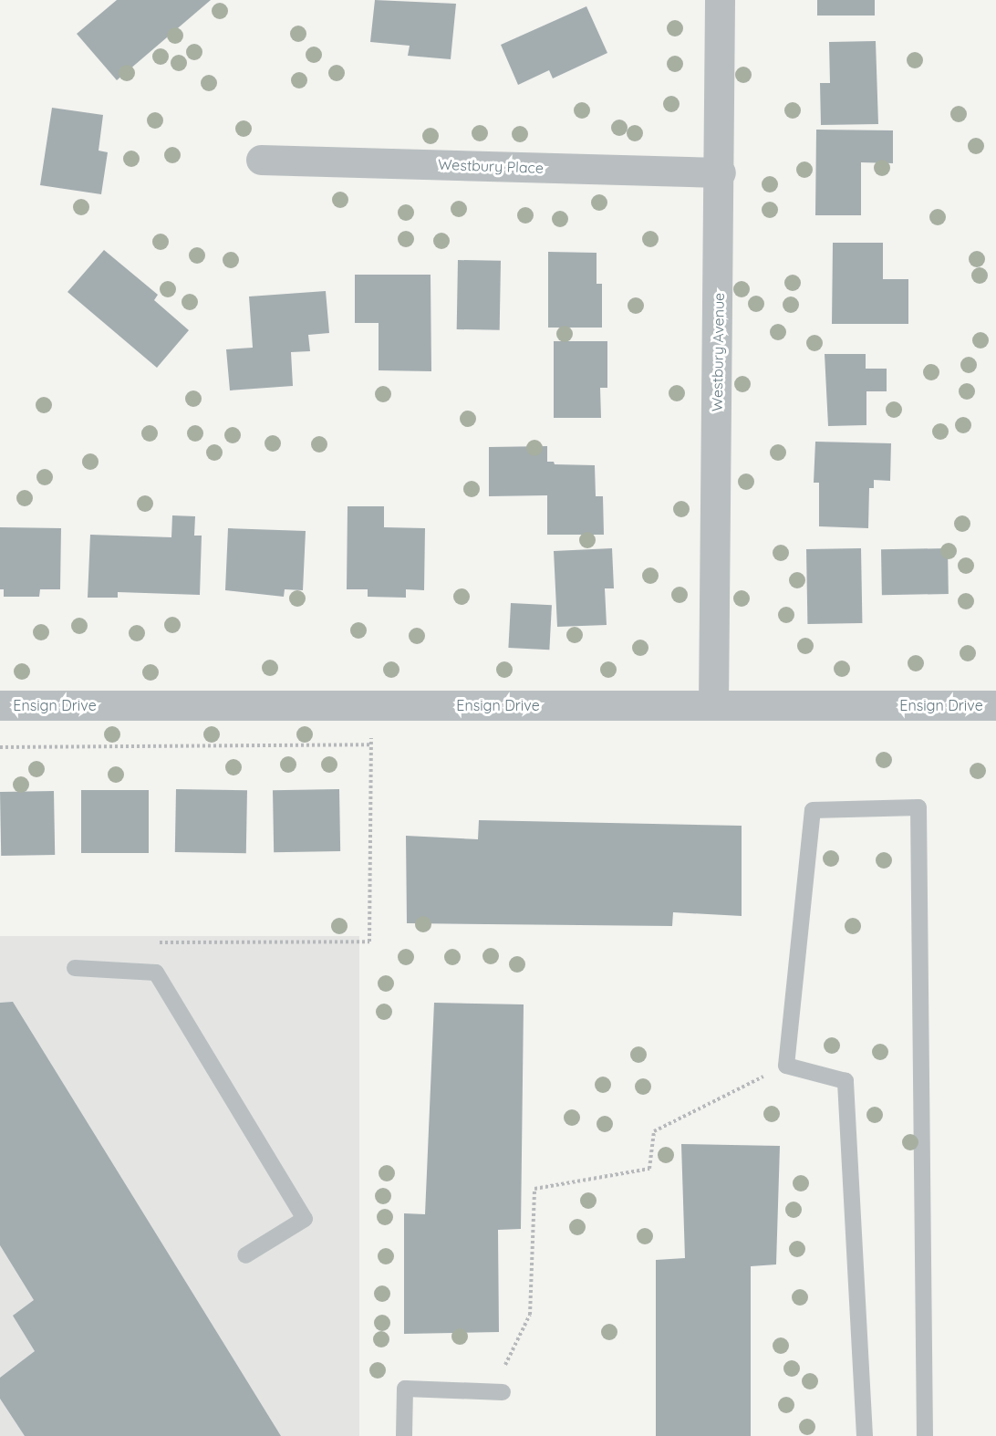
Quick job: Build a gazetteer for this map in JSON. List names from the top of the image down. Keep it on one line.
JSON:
{"streets":{"street":["Westbury Place","Westbury Avenue","Ensign Drive"]},"crossings":[["Westbury Place","Westbury Avenue"],["Westbury Avenue","Ensign Drive"]]}
